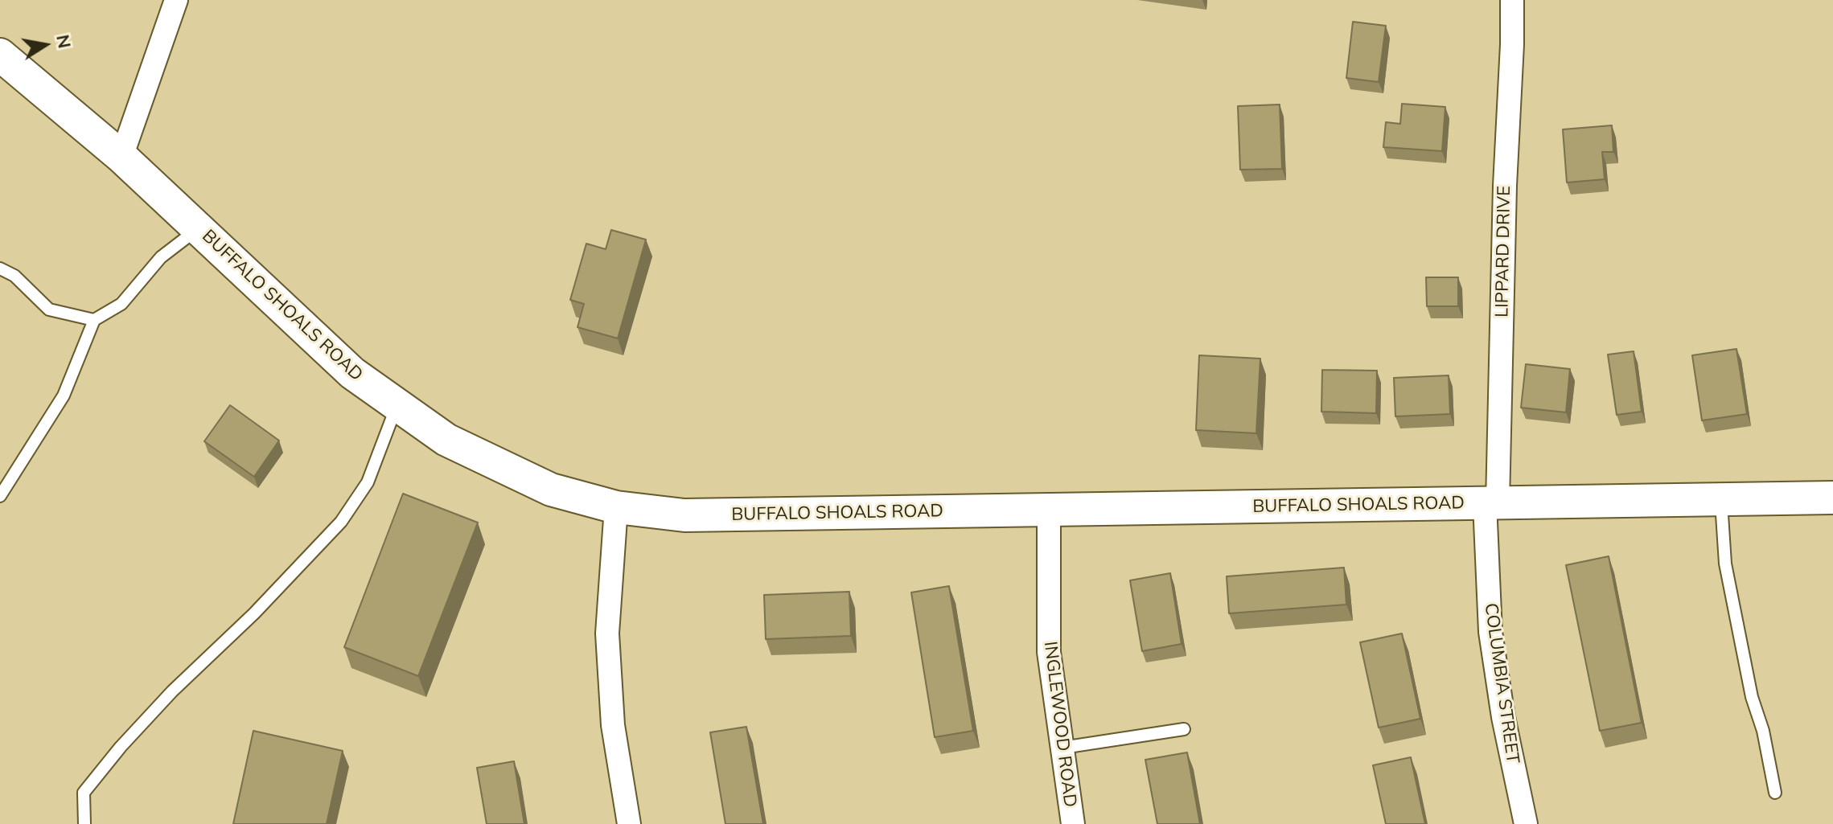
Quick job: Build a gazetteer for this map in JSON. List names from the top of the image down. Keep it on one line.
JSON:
{"streets":{"street":["LIPPARD DRIVE","BUFFALO SHOALS ROAD","COLUMBIA STREET","INGLEWOOD ROAD"]},"crossings":[["LIPPARD DRIVE","BUFFALO SHOALS ROAD"],["LIPPARD DRIVE","COLUMBIA STREET"],["BUFFALO SHOALS ROAD","COLUMBIA STREET"],["BUFFALO SHOALS ROAD","INGLEWOOD ROAD"]],"north":"right"}
